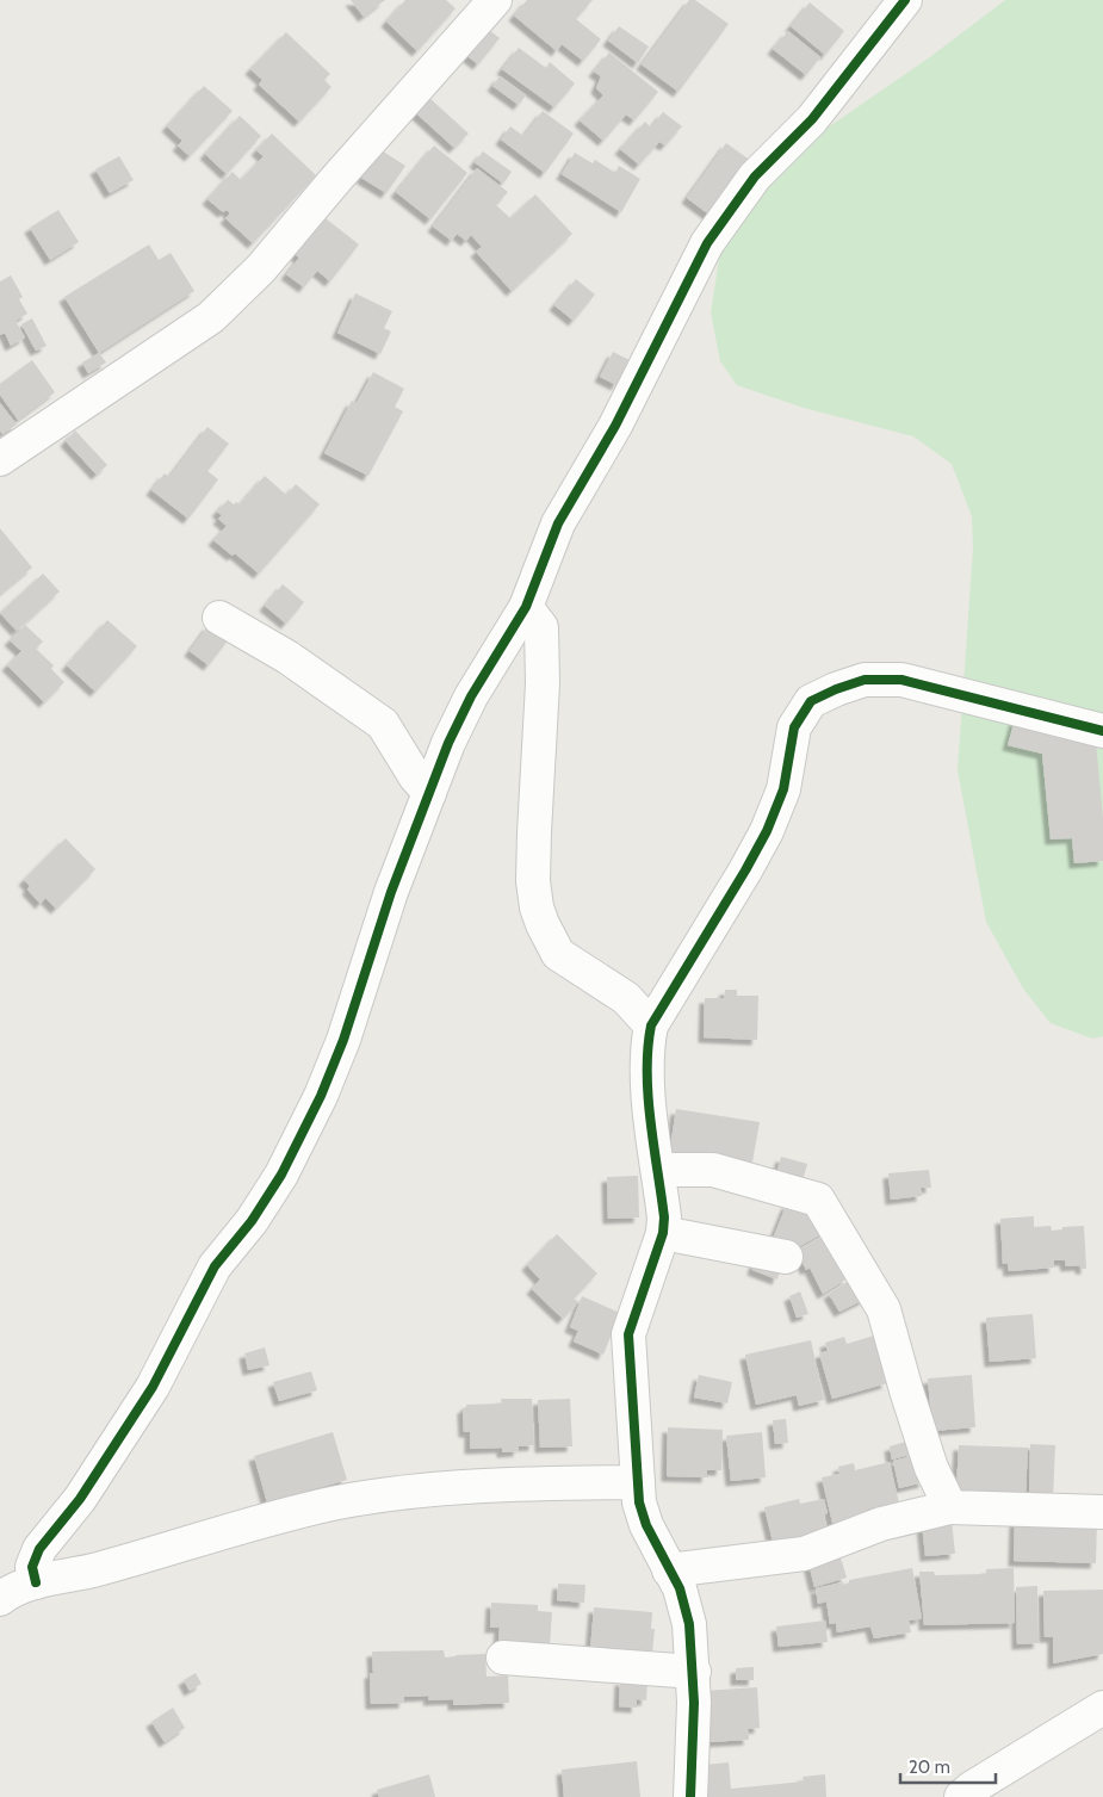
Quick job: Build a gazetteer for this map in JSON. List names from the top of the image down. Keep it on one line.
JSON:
{"scale_bar":"20 m"}
